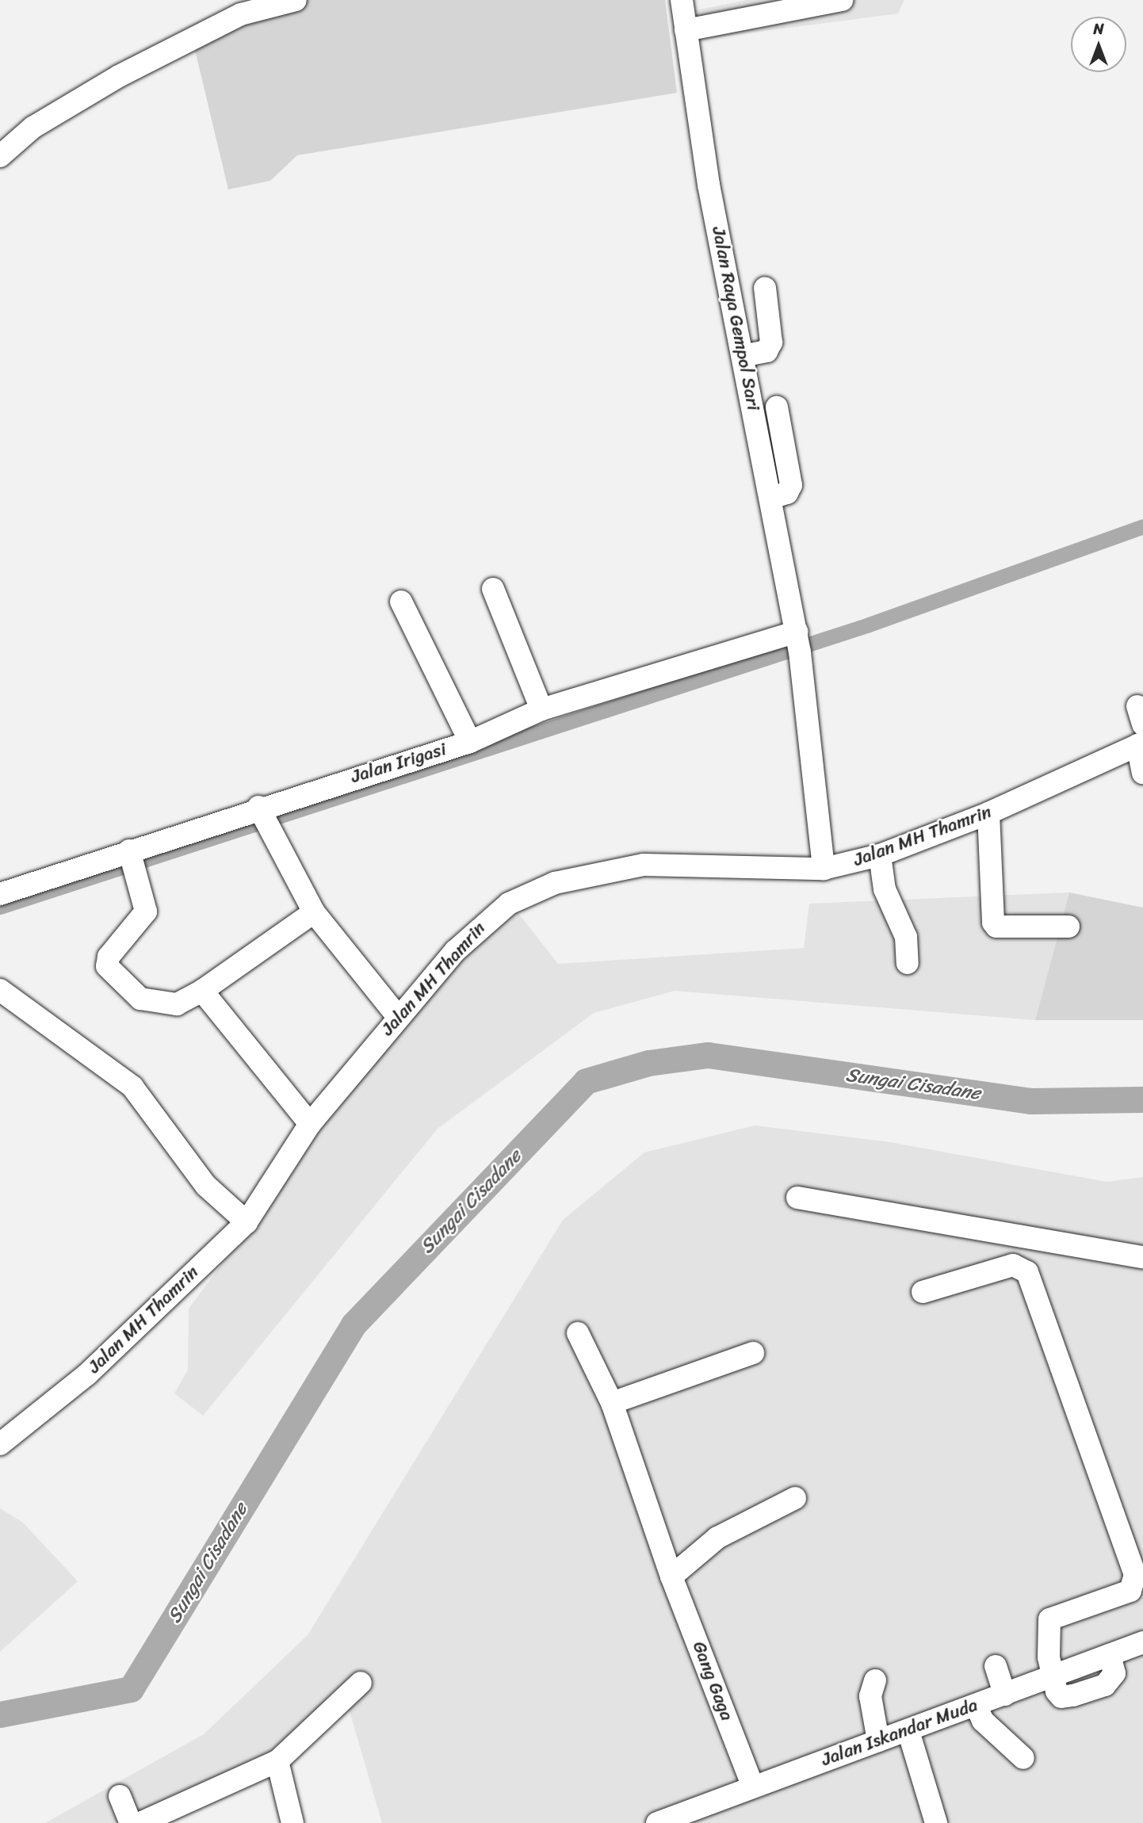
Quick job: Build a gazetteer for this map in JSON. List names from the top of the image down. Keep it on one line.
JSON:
{"streets":{"street":["Jalan Raya Gempol Sari","Jalan Irigasi","Jalan MH Thamrin","Gang Gaga","Jalan Iskandar Muda"]},"crossings":[["Jalan Raya Gempol Sari","Jalan Irigasi"],["Jalan Raya Gempol Sari","Jalan MH Thamrin"],["Gang Gaga","Jalan Iskandar Muda"]],"water":["Sungai Cisadane"],"north":"top"}
